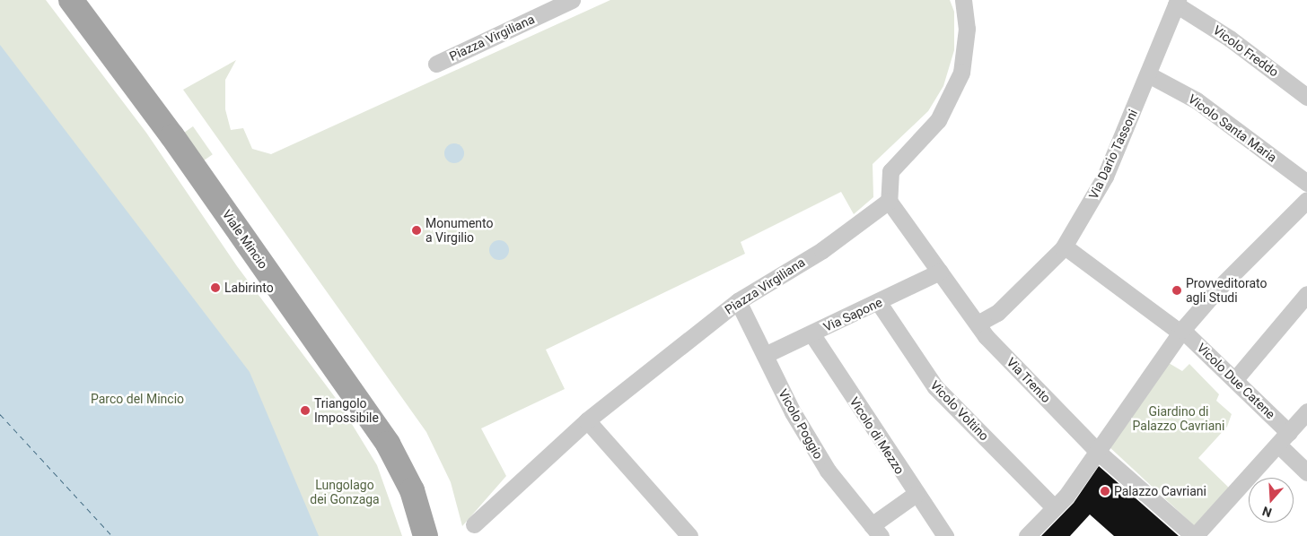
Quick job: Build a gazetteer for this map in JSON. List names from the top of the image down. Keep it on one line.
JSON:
{"streets":{"main road":["Viale Mincio"],"street":["Piazza Virgiliana","Vicolo Freddo","Vicolo Santa Maria","Via Dario Tassoni","Via Sapone","Via Trento","Vicolo Due Catene","Vicolo Voltino","Vicolo Poggio","Vicolo di Mezzo"]},"crossings":[["Piazza Virgiliana","Via Trento"],["Piazza Virgiliana","Vicolo Poggio"],["Vicolo Freddo","Via Dario Tassoni"],["Vicolo Santa Maria","Via Dario Tassoni"],["Via Dario Tassoni","Via Trento"],["Via Dario Tassoni","Vicolo Due Catene"],["Via Sapone","Via Trento"],["Via Sapone","Vicolo Voltino"],["Via Sapone","Vicolo Poggio"],["Via Sapone","Vicolo di Mezzo"]],"parks":["Parco del Mincio","Giardino di Palazzo Cavriani","Lungolago dei Gonzaga"],"places":["Monumento a Virgilio","Labirinto","Provveditorato agli Studi","Triangolo Impossibile","Palazzo Cavriani"],"north":"bottom"}
